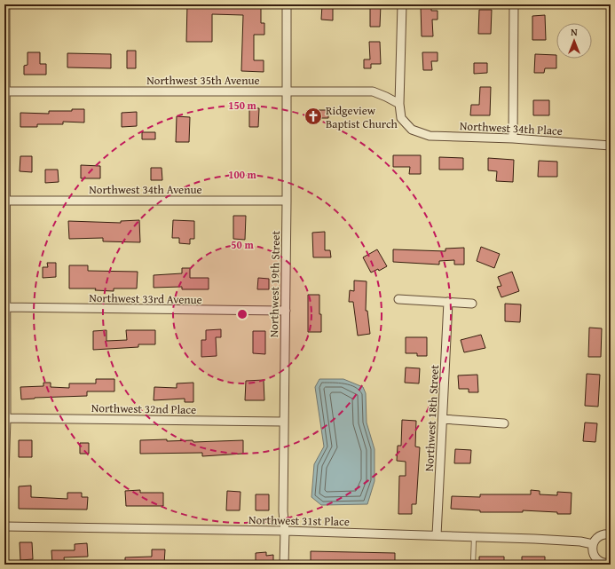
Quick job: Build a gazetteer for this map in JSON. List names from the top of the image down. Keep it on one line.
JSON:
{"streets":{"street":["Northwest 35th Avenue","Northwest 34th Place","Northwest 34th Avenue","Northwest 19th Street","Northwest 33rd Avenue","Northwest 32nd Place","Northwest 18th Street","Northwest 31st Place"]},"crossings":[["Northwest 35th Avenue","Northwest 34th Place"],["Northwest 35th Avenue","Northwest 19th Street"],["Northwest 34th Avenue","Northwest 19th Street"],["Northwest 19th Street","Northwest 33rd Avenue"],["Northwest 19th Street","Northwest 32nd Place"],["Northwest 19th Street","Northwest 31st Place"],["Northwest 18th Street","Northwest 31st Place"]],"places":{"church":["Ridgeview Baptist Church"]},"north":"top","rings":["150 m","100 m","50 m"]}
